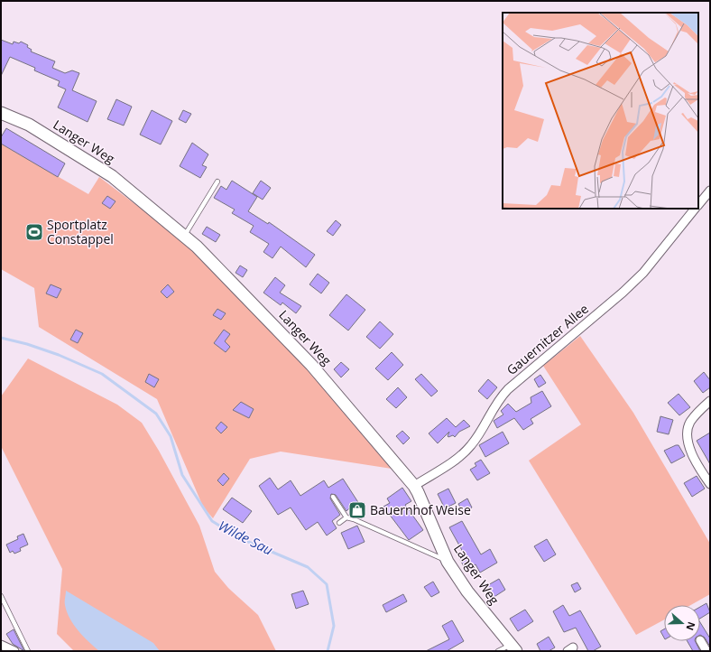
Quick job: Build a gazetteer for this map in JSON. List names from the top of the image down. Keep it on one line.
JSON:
{"streets":{"street":["Langer Weg","Gauernitzer Allee"]},"crossings":[["Langer Weg","Gauernitzer Allee"]],"water":["Wilde Sau"],"places":{"sports":["Sportplatz Constappel"],"shop":["Bauernhof Weise"]},"north":"right"}
